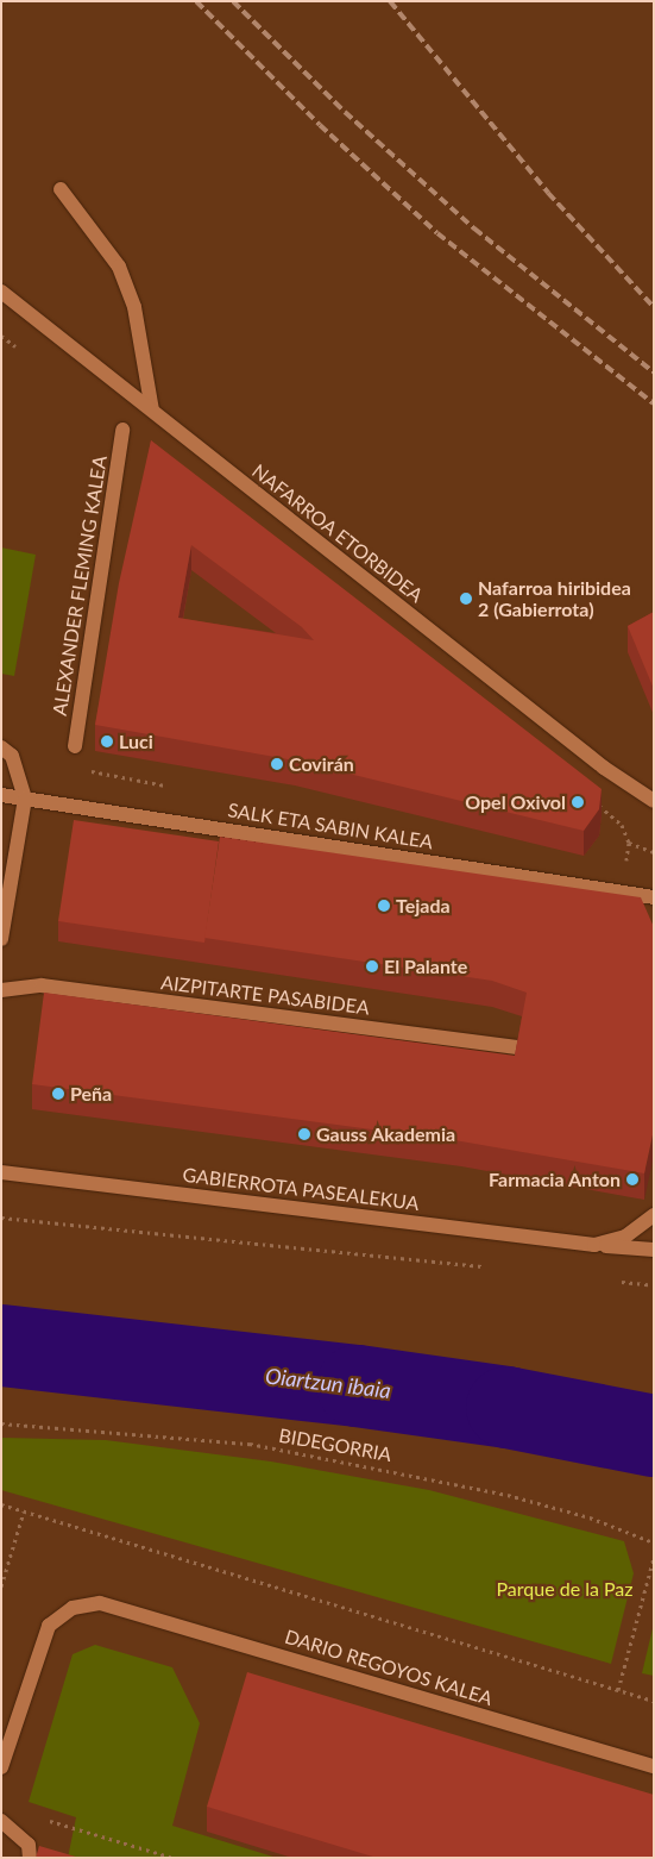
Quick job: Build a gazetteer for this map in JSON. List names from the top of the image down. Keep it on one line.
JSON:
{"streets":{"street":["NAFARROA ETORBIDEA","ALEXANDER FLEMING KALEA","SALK ETA SABIN KALEA","AIZPITARTE PASABIDEA","GABIERROTA PASEALEKUA","DARIO REGOYOS KALEA"],"path":["BIDEGORRIA"]},"water":["Oiartzun ibaia"],"parks":["Parque de la Paz"],"places":["Nafarroa hiribidea 2 (Gabierrota)","Luci","Covirán","Opel Oxivol","Tejada","El Palante","Peña","Gauss Akademia","Farmacia Anton"]}
